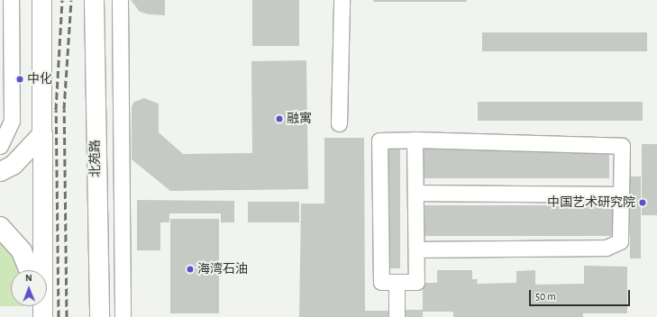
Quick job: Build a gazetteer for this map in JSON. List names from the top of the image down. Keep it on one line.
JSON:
{"streets":{"main road":["北苑路"]},"places":["中化","融寓","中国艺术研究院","海湾石油"],"scale_bar":"50 m","north":"top"}
